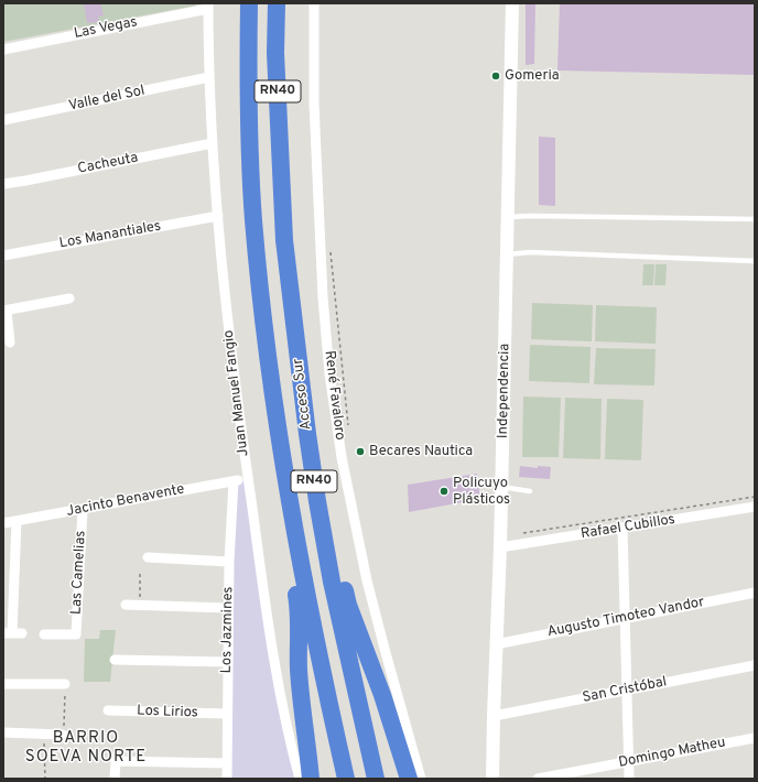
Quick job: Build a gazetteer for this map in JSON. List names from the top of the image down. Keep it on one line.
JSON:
{"streets":{"highway":["RN40","Acceso Sur"],"street":["Las Vegas","Valle del Sol","Cacheuta","Los Manantiales","Independencia","Juan Manuel Fangio","René Favaloro","Jacinto Benavente","Rafael Cubillos","Las Camelias","Augusto Timoteo Vandor","Los Jazmines","San Cristóbal","Los Lirios","Domingo Matheu"]},"crossings":[["Las Vegas","Juan Manuel Fangio"],["Valle del Sol","Juan Manuel Fangio"],["Cacheuta","Juan Manuel Fangio"],["Los Manantiales","Juan Manuel Fangio"],["Independencia","Rafael Cubillos"],["Independencia","Augusto Timoteo Vandor"],["Independencia","San Cristóbal"],["Juan Manuel Fangio","Jacinto Benavente"],["Jacinto Benavente","Las Camelias"],["Jacinto Benavente","Los Jazmines"],["Los Jazmines","Los Lirios"]],"districts":["BARRIO SOEVA NORTE"],"places":["Gomeria","Becares Nautica","Policuyo Plásticos"]}
